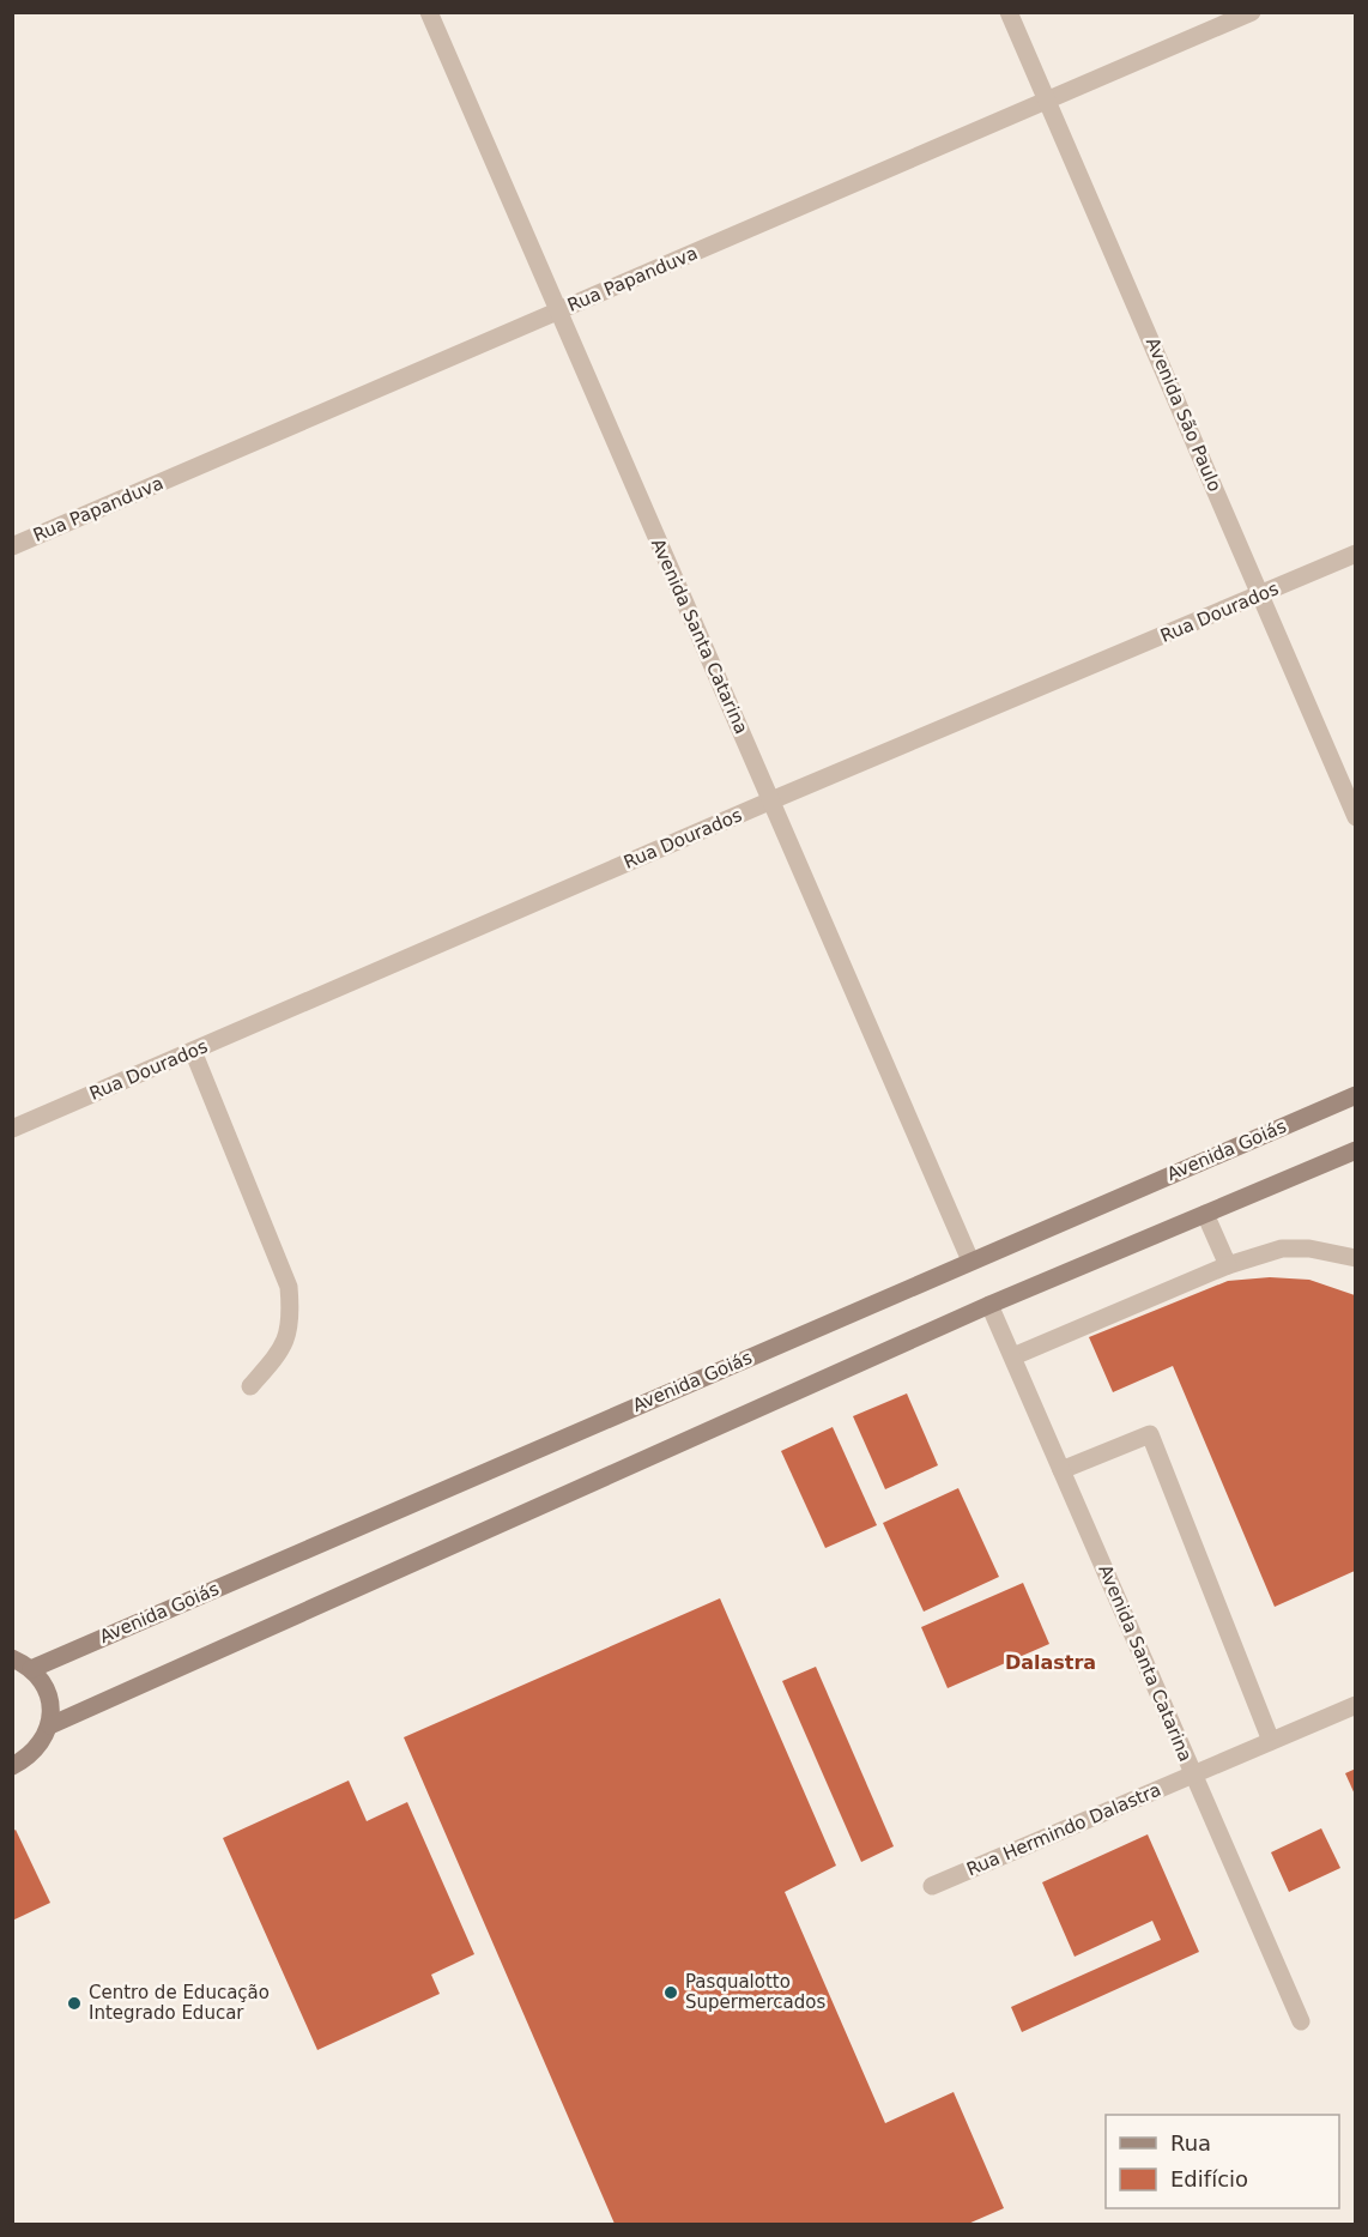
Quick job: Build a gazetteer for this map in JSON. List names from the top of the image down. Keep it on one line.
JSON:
{"streets":{"main road":["Avenida Goiás"],"street":["Rua Papanduva","Avenida São Paulo","Rua Dourados","Avenida Santa Catarina","Rua Hermindo Dalastra"]},"crossings":[["Rua Papanduva","Avenida São Paulo"],["Rua Papanduva","Avenida Santa Catarina"],["Avenida São Paulo","Rua Dourados"],["Rua Dourados","Avenida Santa Catarina"],["Avenida Santa Catarina","Avenida Goiás"],["Avenida Santa Catarina","Rua Hermindo Dalastra"]],"districts":["Dalastra"],"places":["Pasqualotto Supermercados","Centro de Educação Integrado Educar"],"legend":["Rua","Edifício"]}
